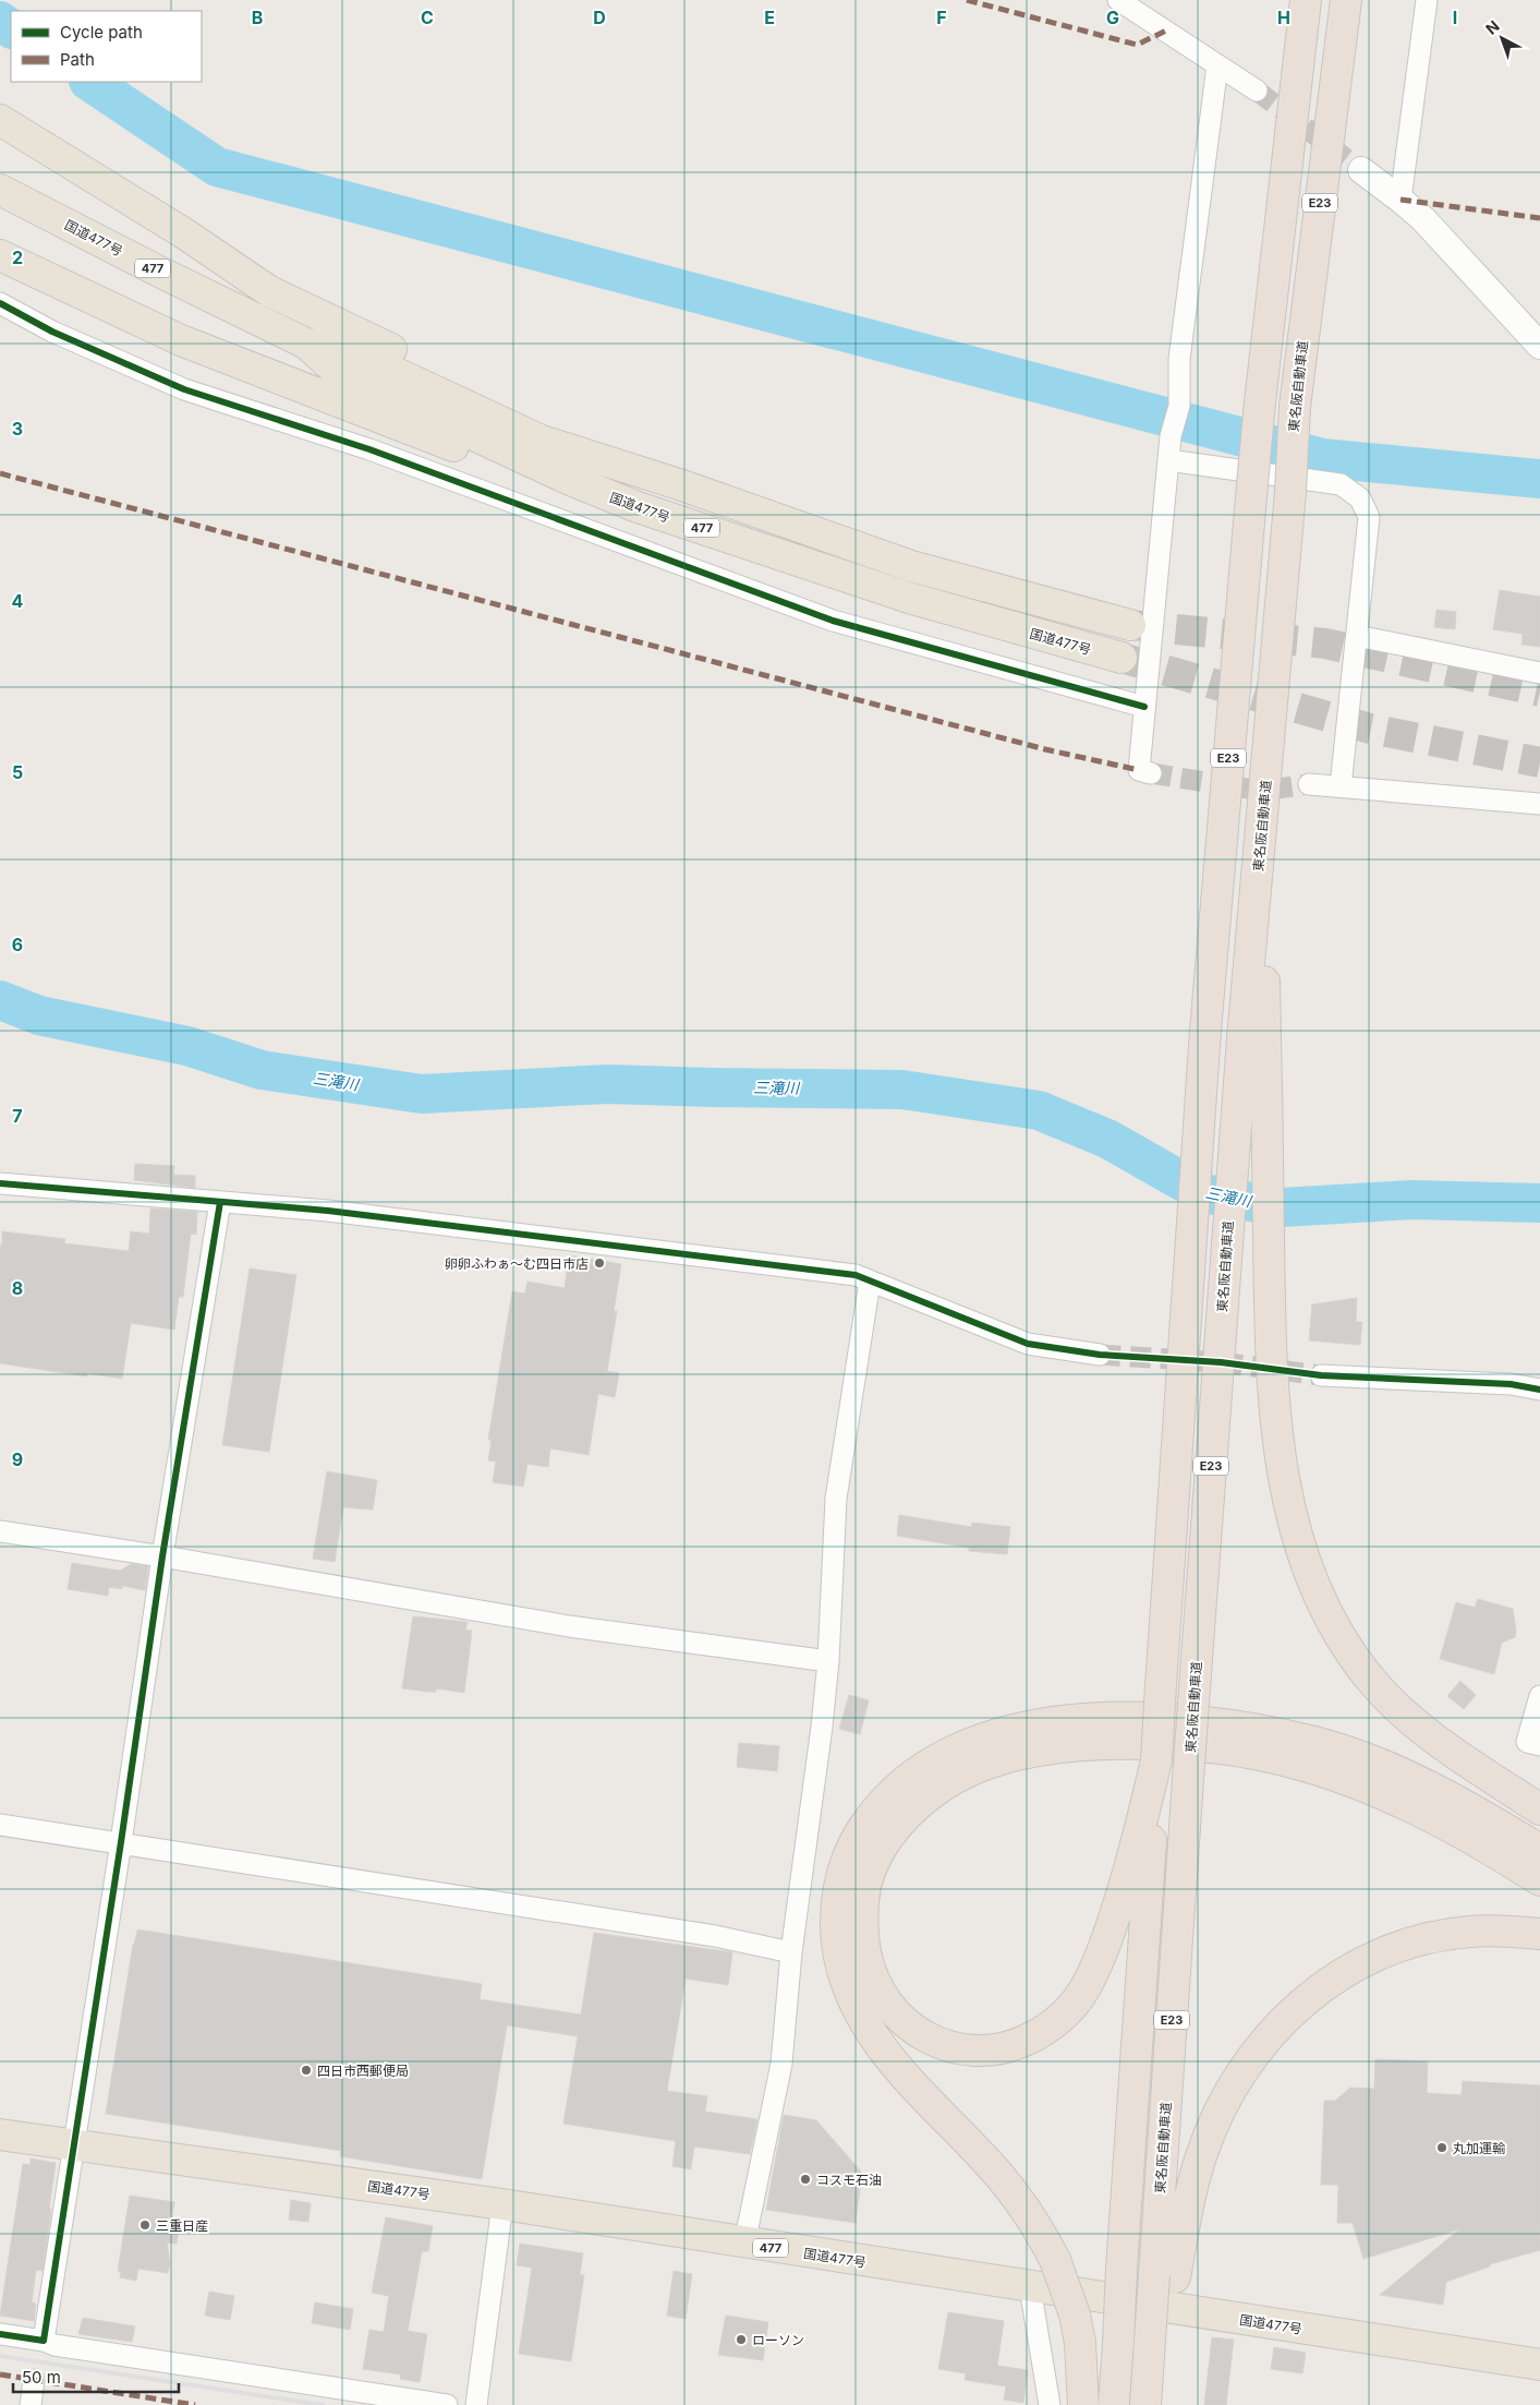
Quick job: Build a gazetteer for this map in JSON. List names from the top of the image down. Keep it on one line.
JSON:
{"streets":{"highway":["E23","国道477号","477","東名阪自動車道"]},"crossings":[["国道477号","477"]],"water":["三滝川"],"places":["卵卵ふわぁ～む四日市店","四日市西郵便局","丸加運輸","コスモ石油","三重日産","ローソン"],"legend":["Cycle path","Path"],"scale_bar":"50 m","north":"top left","grid":{"columns":["B","C","D","E","F","G","H","I"],"rows":["2","3","4","5","6","7","8","9"]}}
